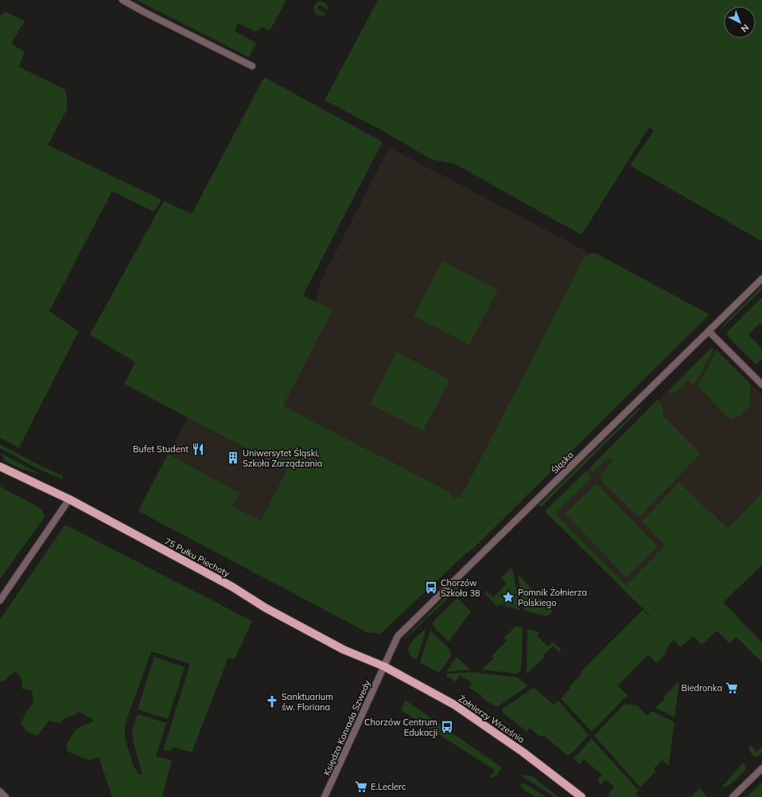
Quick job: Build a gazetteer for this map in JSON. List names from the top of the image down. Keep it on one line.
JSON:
{"streets":{"main road":["75 Pułku Piechoty","Żołnierzy Września"],"street":["Śląska","Księdza Konrada Szwedy"]},"crossings":[["Śląska","75 Pułku Piechoty"],["Śląska","Żołnierzy Września"],["Śląska","Księdza Konrada Szwedy"],["75 Pułku Piechoty","Żołnierzy Września"],["75 Pułku Piechoty","Księdza Konrada Szwedy"],["Żołnierzy Września","Księdza Konrada Szwedy"]],"places":{"restaurant":["Bufet Student"],"building":["Uniwersytet Śląski, Szkoła Zarządzania"],"bus stop":["Chorzów Szkoła 38","Chorzów Centrum Edukacji"],"place":["Pomnik Żołnierza Polskiego"],"supermarket":["Biedronka","E.Leclerc"],"church":["Sanktuarium św. Floriana"]},"north":"bottom right"}
